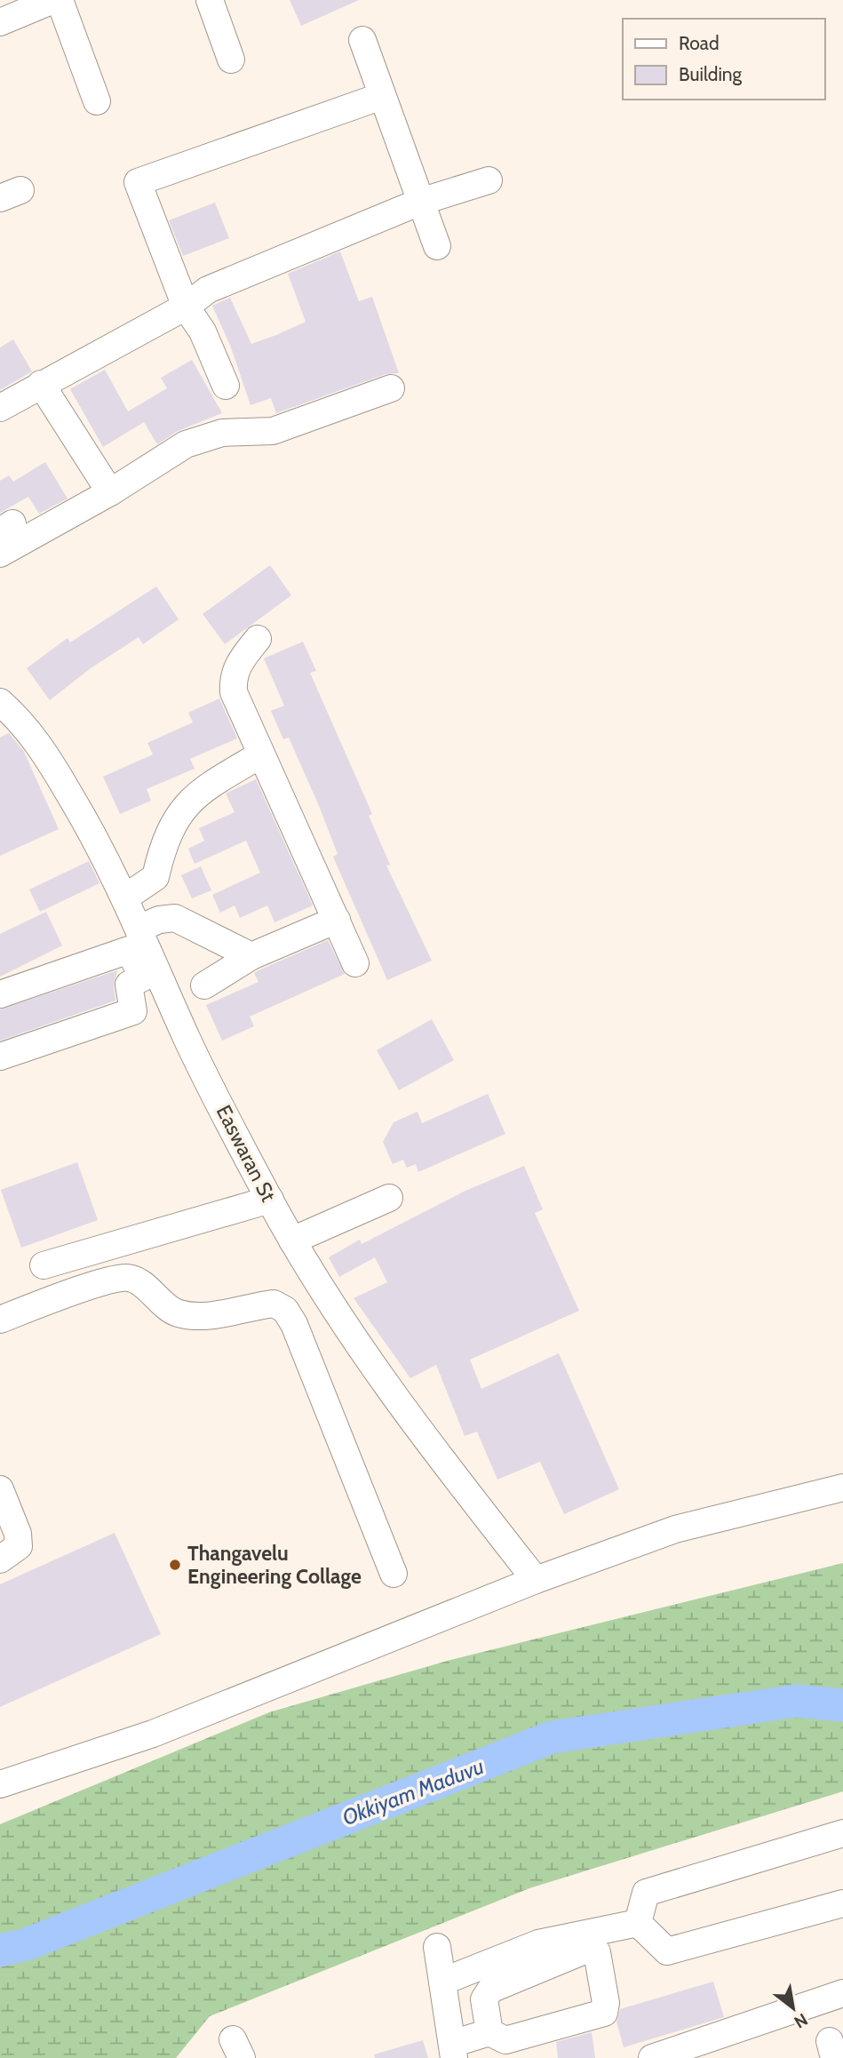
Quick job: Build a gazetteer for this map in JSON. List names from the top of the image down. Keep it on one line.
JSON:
{"streets":{"street":["Easwaran St"]},"water":["Okkiyam Maduvu"],"places":["Thangavelu Engineering Collage"],"legend":["Road","Building"],"north":"bottom right"}
